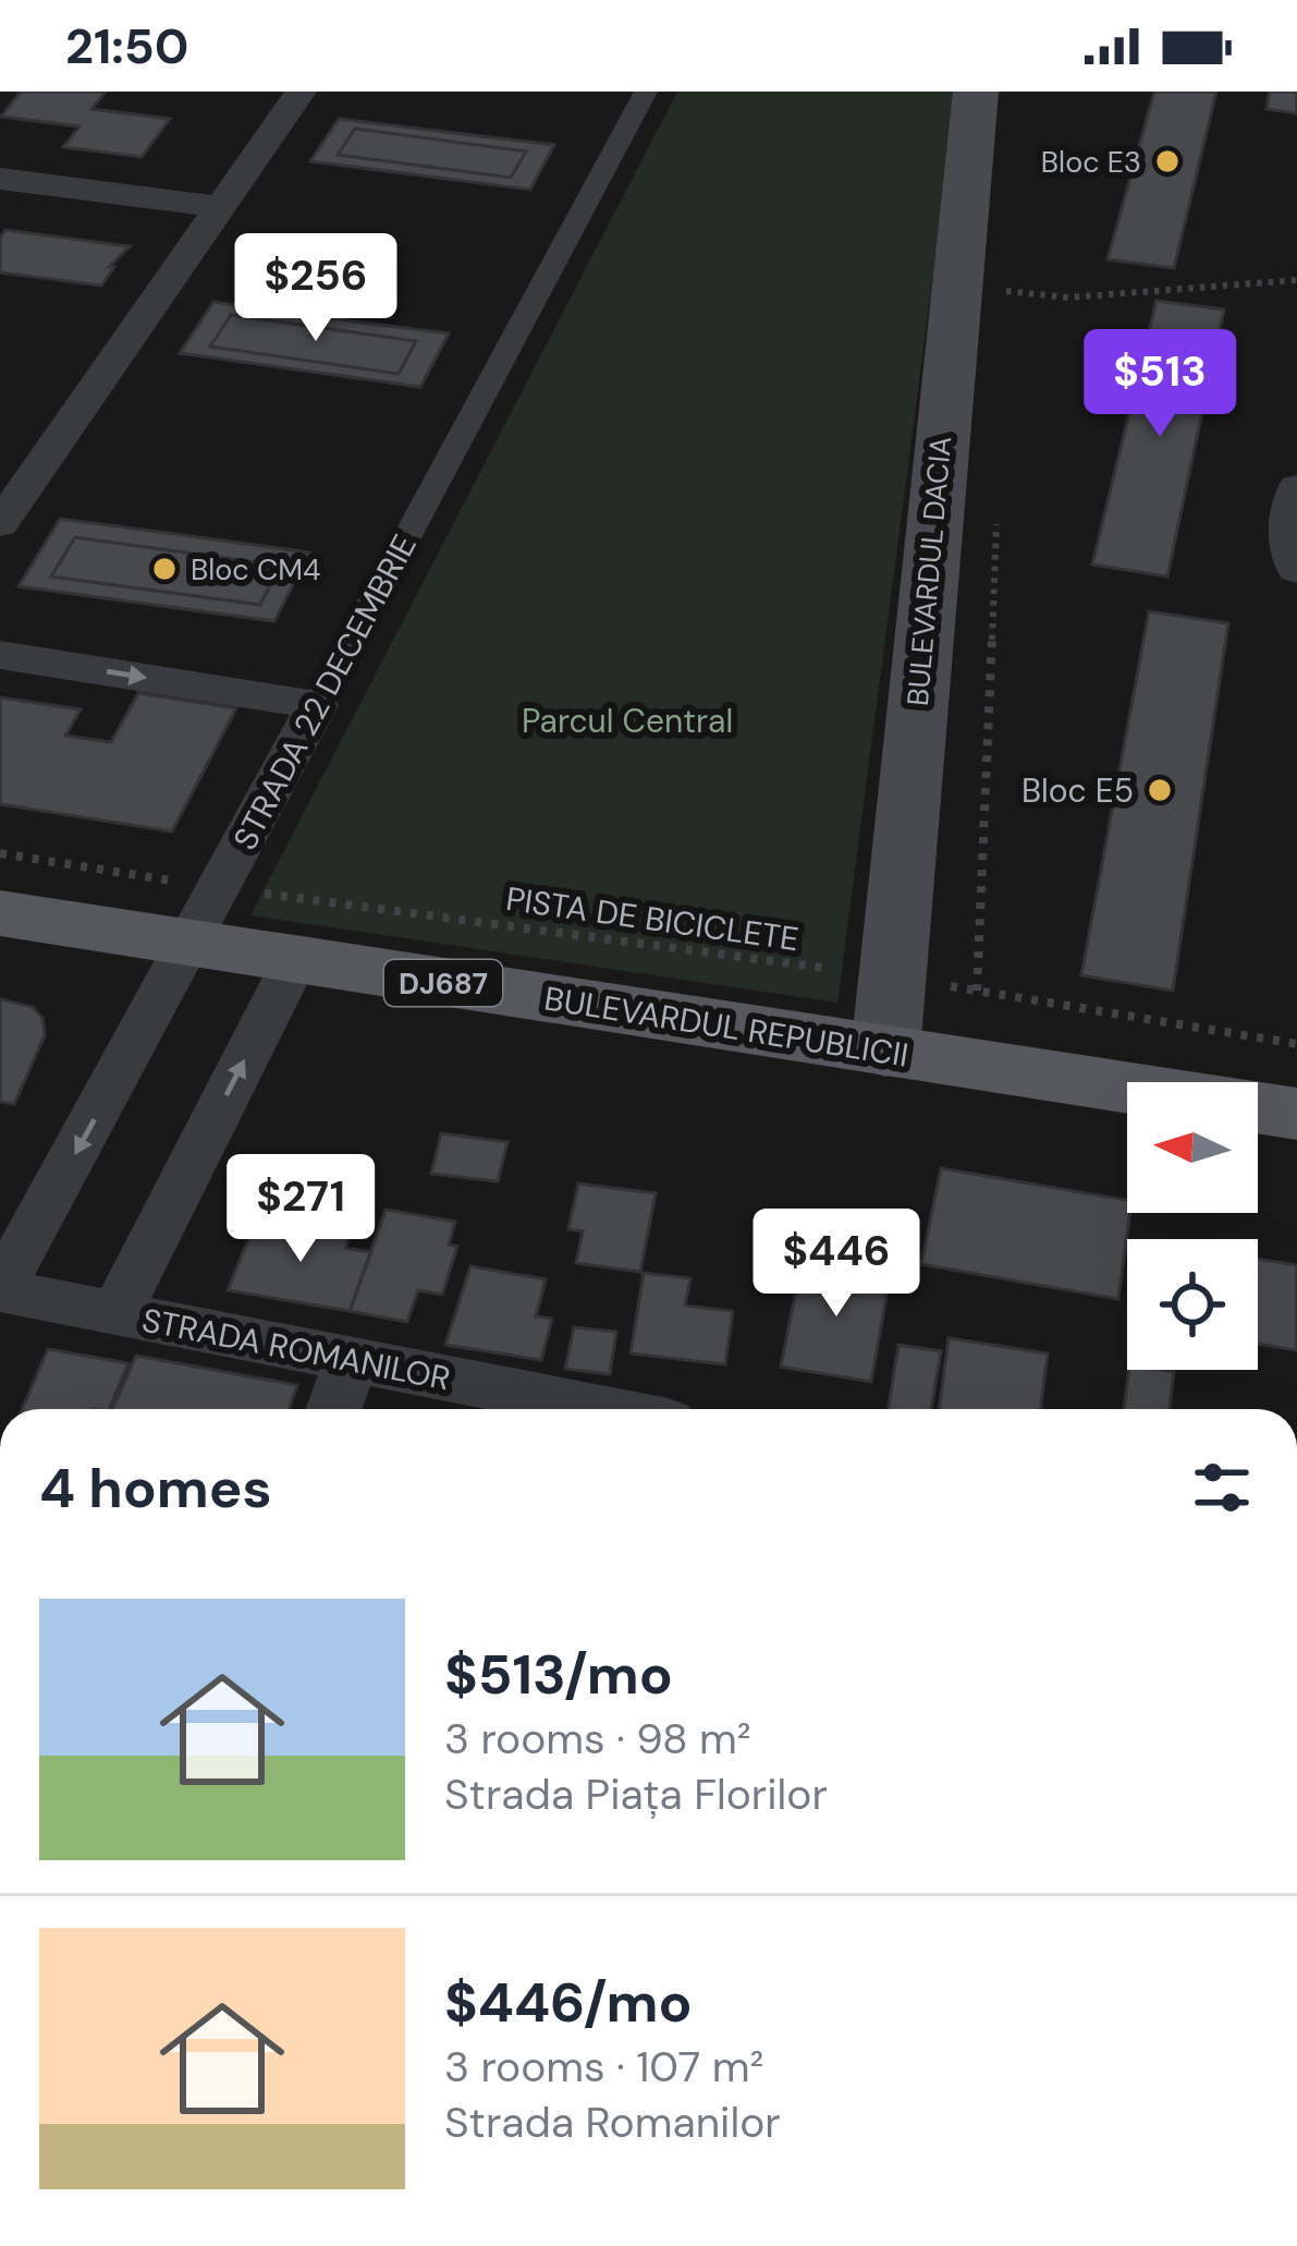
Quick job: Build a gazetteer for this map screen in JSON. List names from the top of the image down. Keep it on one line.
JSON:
{"streets":{"main road":["BULEVARDUL DACIA","DJ687","BULEVARDUL REPUBLICII"],"street":["STRADA 22 DECEMBRIE","STRADA ROMANILOR"],"path":["PISTA DE BICICLETE"]},"crossings":[["BULEVARDUL DACIA","PISTA DE BICICLETE"],["BULEVARDUL DACIA","BULEVARDUL REPUBLICII"],["STRADA 22 DECEMBRIE","PISTA DE BICICLETE"],["STRADA 22 DECEMBRIE","BULEVARDUL REPUBLICII"],["STRADA 22 DECEMBRIE","STRADA ROMANILOR"],["PISTA DE BICICLETE","BULEVARDUL REPUBLICII"]],"parks":["Parcul Central"],"places":["Bloc E3","Bloc CM4","Bloc E5"],"north":"left","page":{"status":"21:50","price":["$256","$513","$271","$446"],"heading":"4 homes","list":[{"name":"$513/mo","note":"3 rooms · 98 m² · Strada Piața Florilor"},{"name":"$446/mo","note":"3 rooms · 107 m² · Strada Romanilor"}]}}
